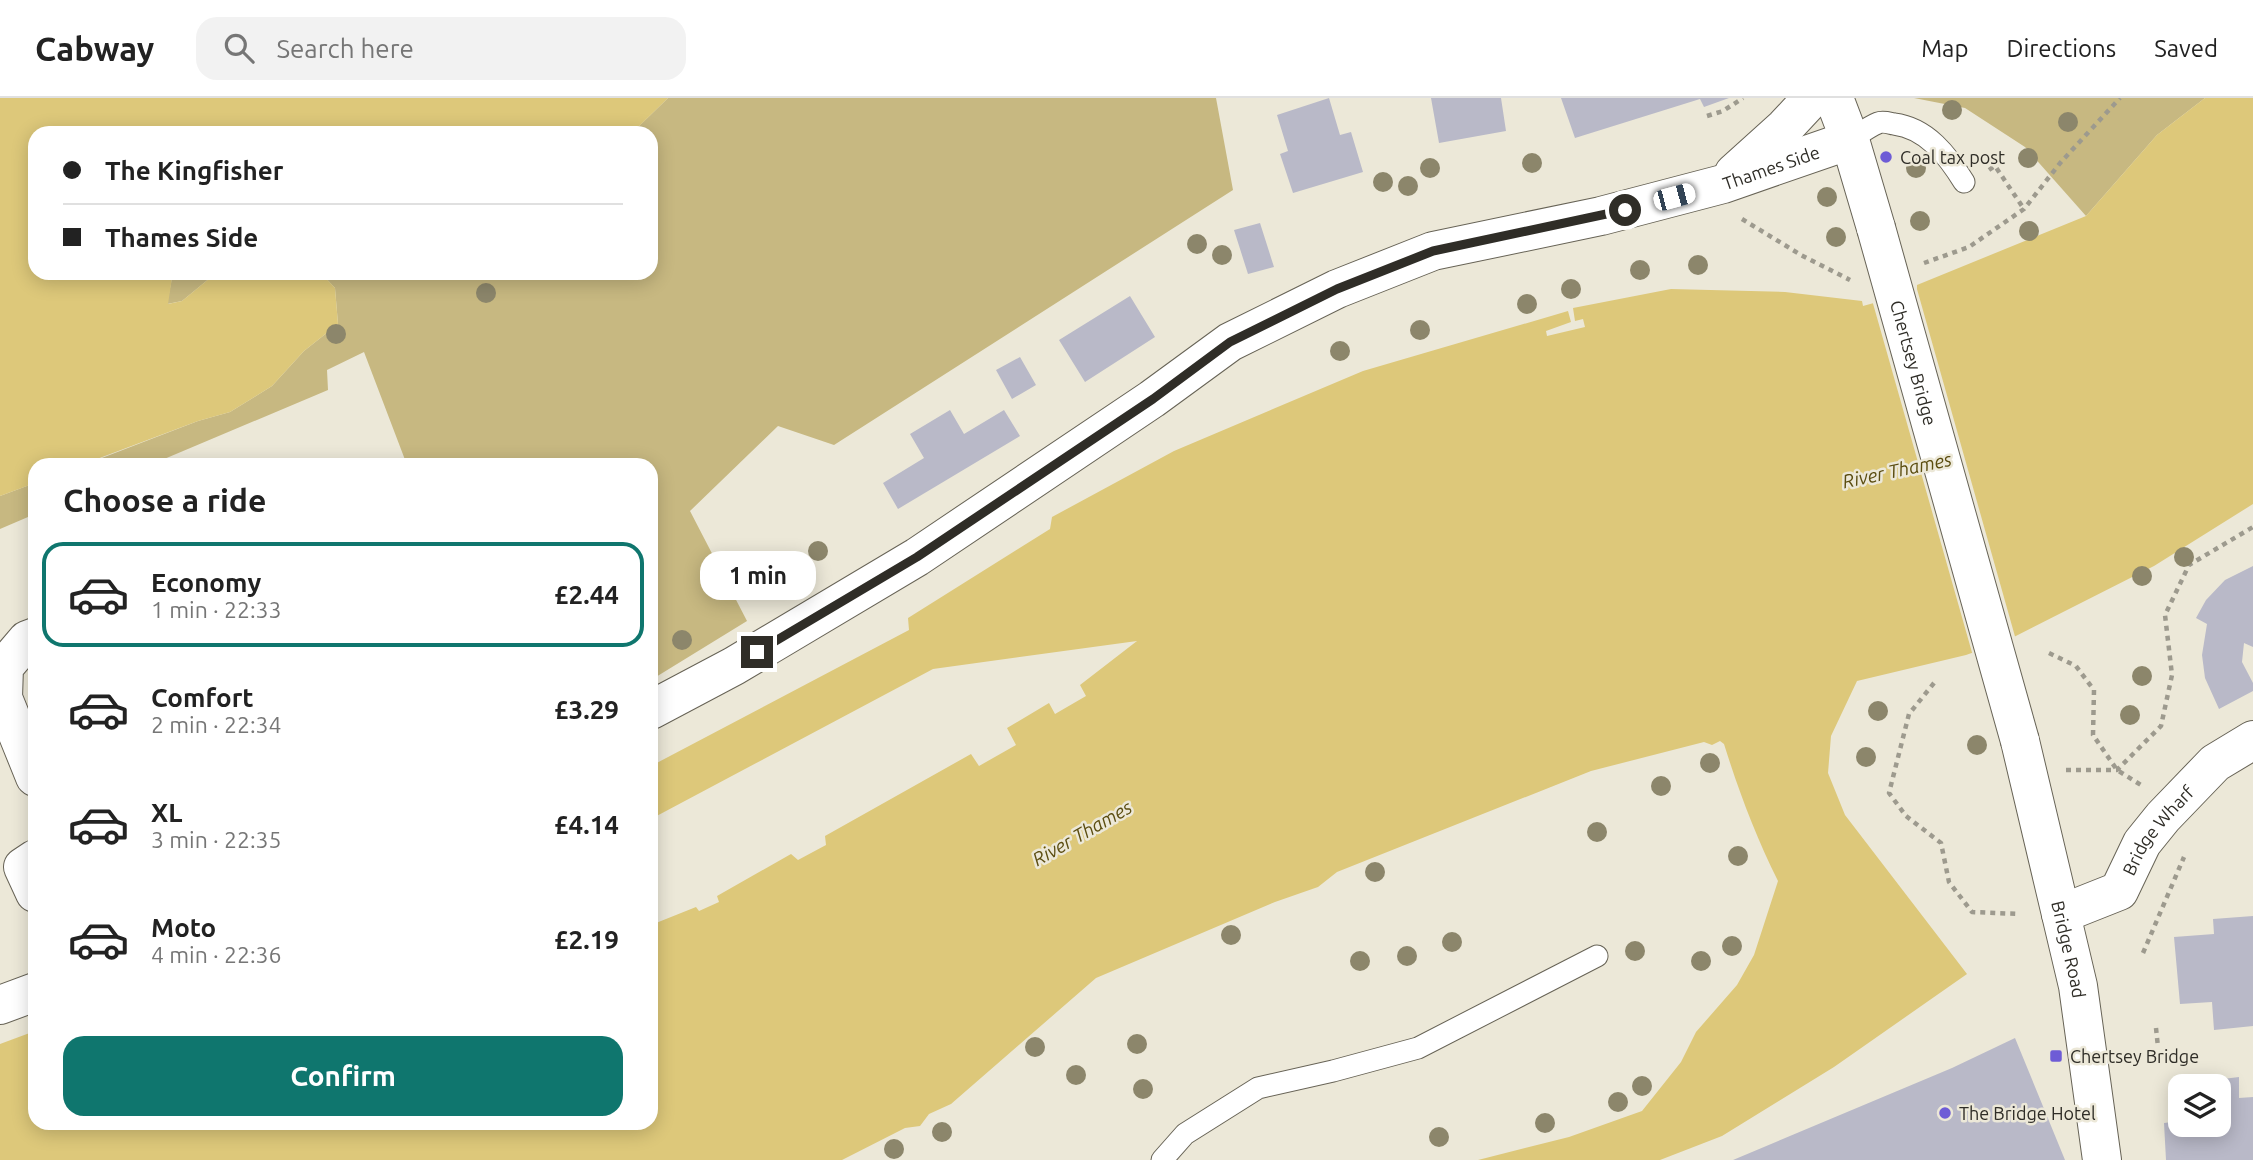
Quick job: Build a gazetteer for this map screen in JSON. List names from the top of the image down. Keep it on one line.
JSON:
{"streets":{"street":["Thames Side","Chertsey Bridge","Bridge Wharf","Bridge Road"]},"crossings":[["Thames Side","Chertsey Bridge"],["Chertsey Bridge","Bridge Road"],["Bridge Wharf","Bridge Road"]],"water":["River Thames"],"places":{"other":["Coal tax post","The Bridge Hotel"],"transit":["Chertsey Bridge"]},"page":{"header":"Cabway","search":"Search here","nav":["Map","Directions","Saved"],"banner":["The Kingfisher","Thames Side"],"heading":"Choose a ride","list":[{"name":"Economy","note":"1 min · 22:33","value":"£2.44"},{"name":"Comfort","note":"2 min · 22:34","value":"£3.29"},{"name":"XL","note":"3 min · 22:35","value":"£4.14"},{"name":"Moto","note":"4 min · 22:36","value":"£2.19"}],"bubble":"1 min","buttons":"Confirm"}}
